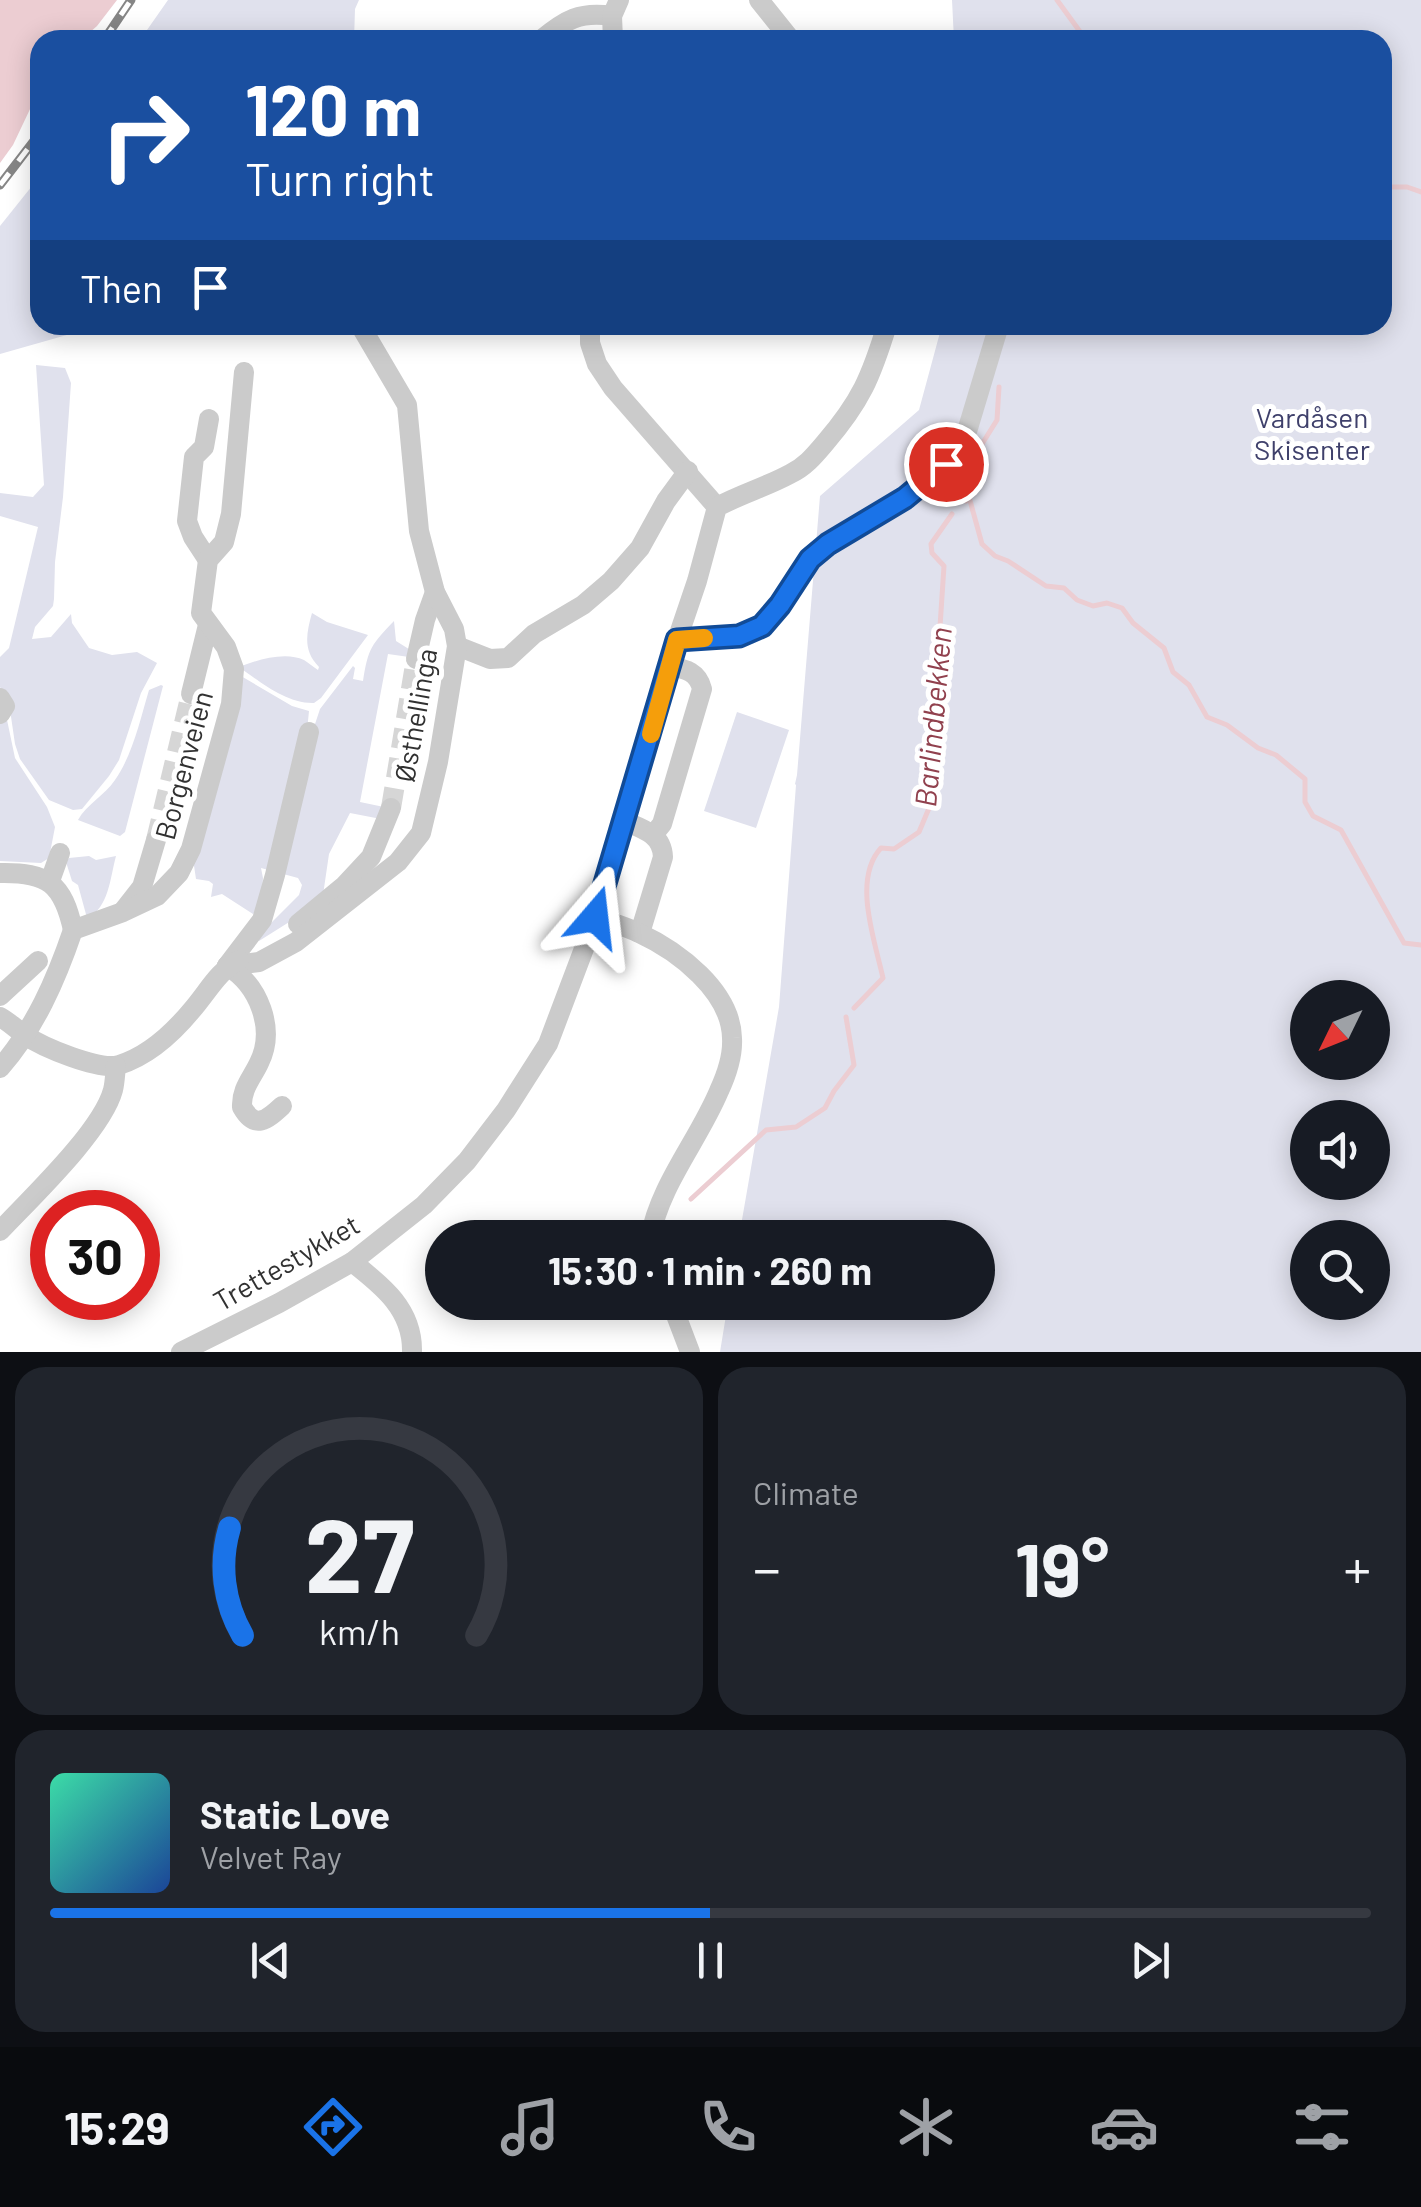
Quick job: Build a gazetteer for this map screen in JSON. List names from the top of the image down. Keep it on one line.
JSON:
{"streets":{"street":["Østhellinga","Borgenveien","Trettestykket"]},"water":["Barlindbekken"],"parks":["Vardåsen Skisenter"],"north":"bottom left","page":{"turn":["120 m","Turn right"],"then":"Then","limit":"30","trip":"15:30 · 1 min · 260 m","tile":"Climate","heat":["−","19°","+"],"song":["Static Love","Velvet Ray"],"tabs":"15:29","gauge":["27","km/h"]}}
